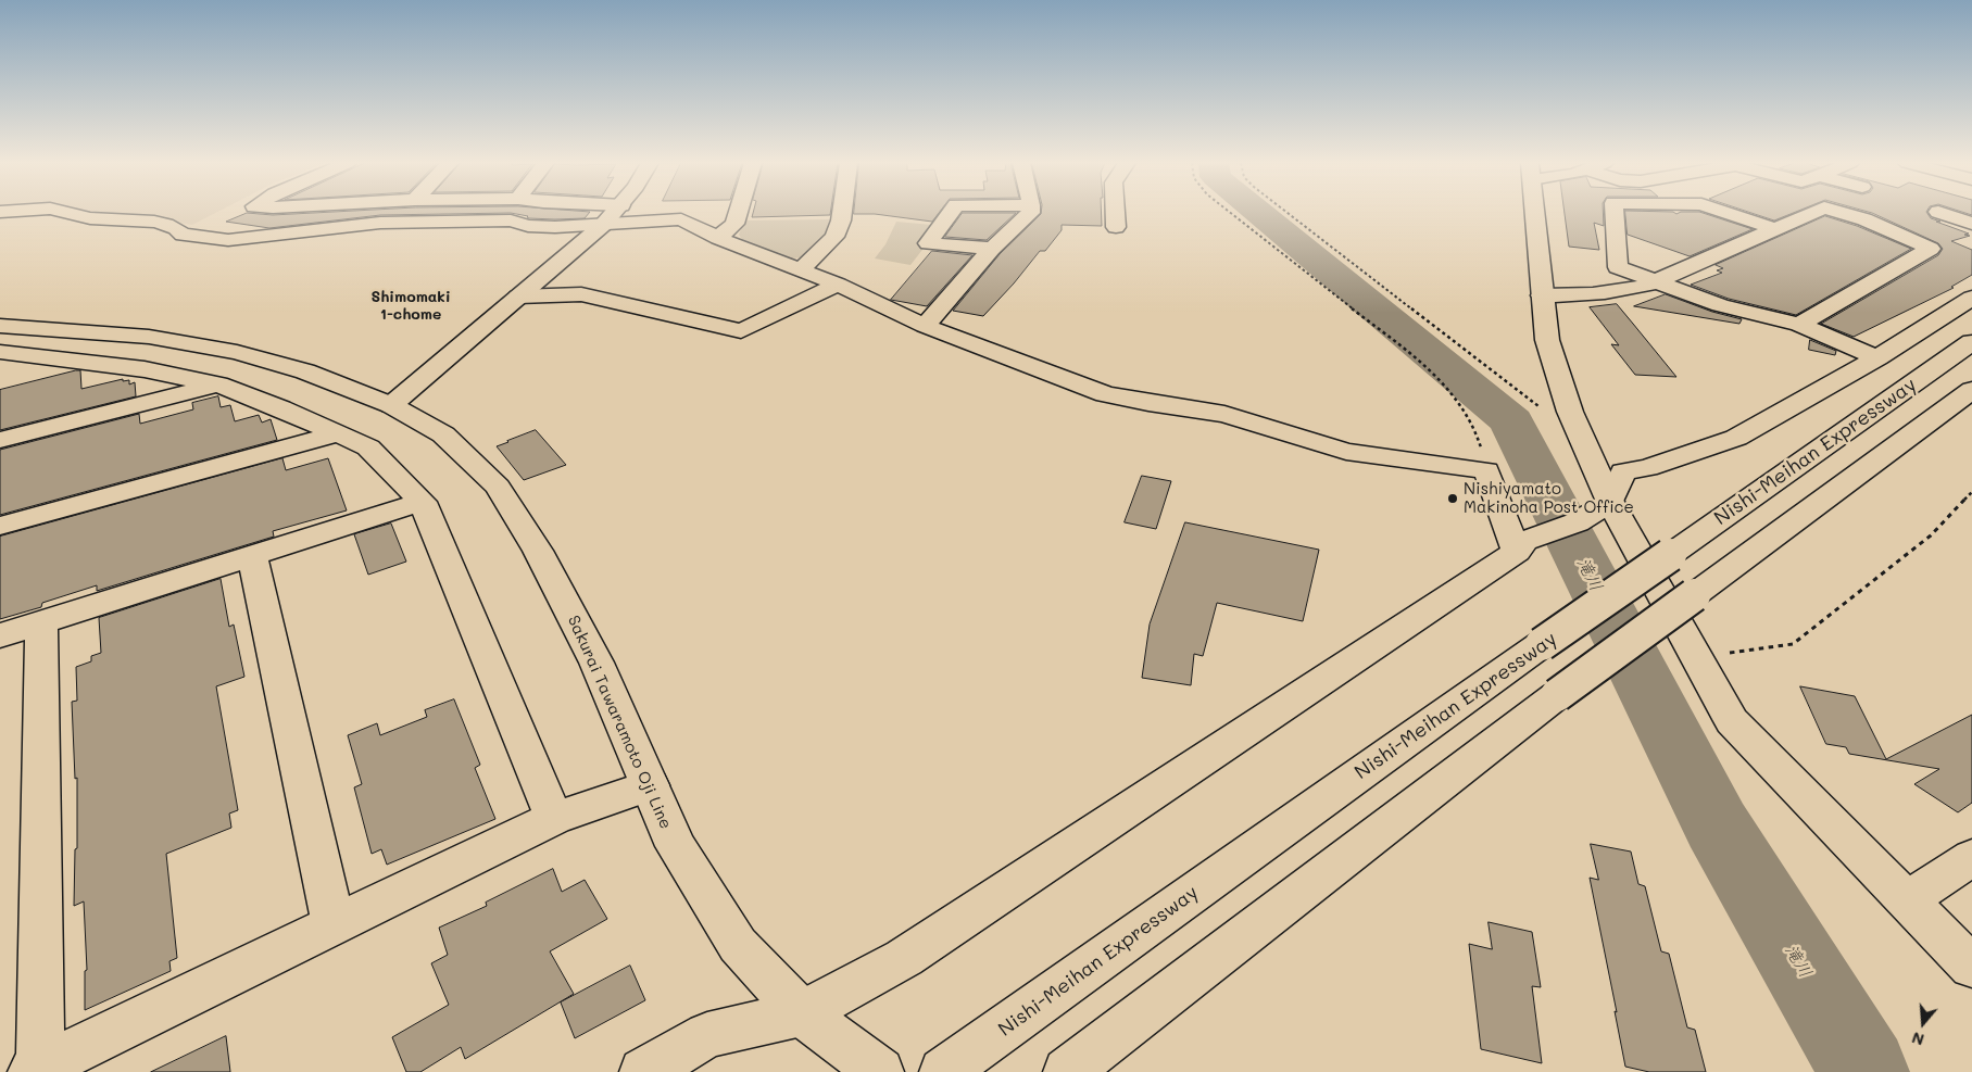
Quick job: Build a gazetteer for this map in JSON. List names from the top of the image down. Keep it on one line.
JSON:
{"streets":{"main road":["Nishi-Meihan Expressway","Sakurai Tawaramoto Oji Line"]},"districts":["Shimomaki 1-chome"],"water":["滝川"],"places":["Nishiyamato Makinoha Post Office"],"north":"bottom"}
